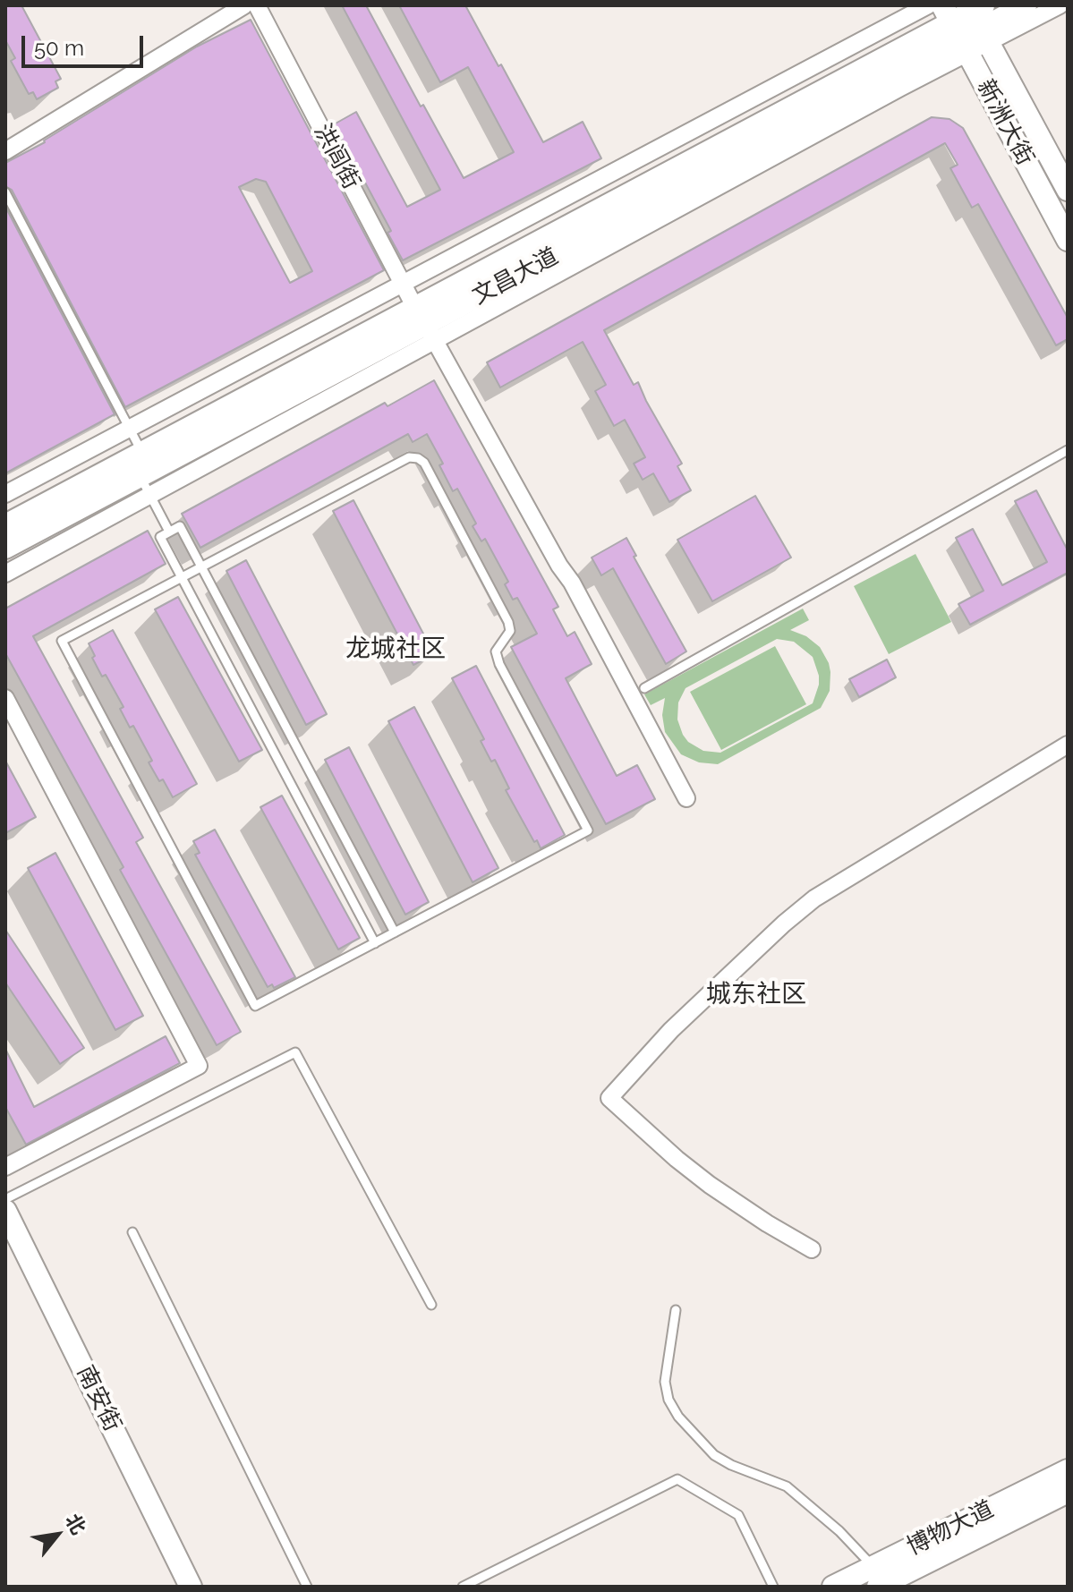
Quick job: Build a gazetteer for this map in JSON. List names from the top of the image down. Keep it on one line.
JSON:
{"streets":{"main road":["新洲大街","文昌大道","南安街","博物大道"],"street":["洪闾街"]},"crossings":[["新洲大街","文昌大道"],["洪闾街","文昌大道"]],"districts":["龙城社区","城东社区"],"scale_bar":"50 m","north":"top right"}
